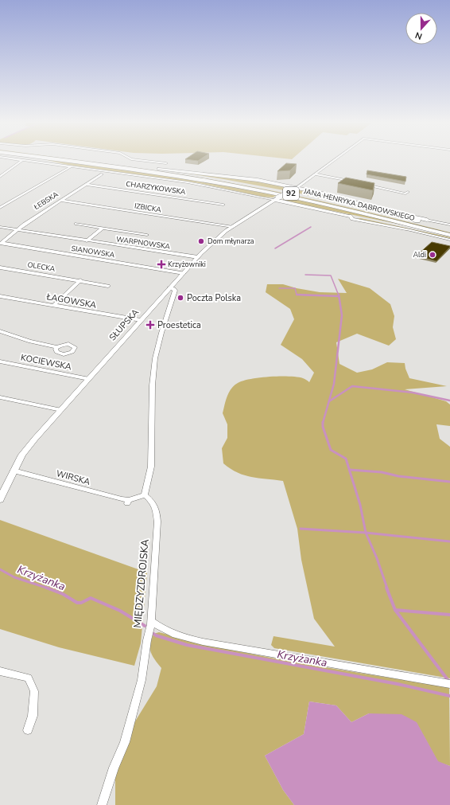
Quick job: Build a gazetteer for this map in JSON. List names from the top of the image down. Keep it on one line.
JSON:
{"streets":{"main road":["92","JANA HENRYKA DĄBROWSKIEGO"],"street":["CHARZYKOWSKA","ŁEBSKA","IZBICKA","WARPNOWSKA","SIANOWSKA","OLECKA","ŁAGOWSKA","SŁUPSKA","KOCIEWSKA","WIRSKA","MIĘDZYZDROJSKA"]},"crossings":[["CHARZYKOWSKA","ŁEBSKA"],["ŁEBSKA","IZBICKA"],["ŁEBSKA","WARPNOWSKA"],["ŁEBSKA","SIANOWSKA"],["IZBICKA","SŁUPSKA"],["WARPNOWSKA","SŁUPSKA"],["SIANOWSKA","SŁUPSKA"],["ŁAGOWSKA","SŁUPSKA"],["SŁUPSKA","KOCIEWSKA"],["SŁUPSKA","WIRSKA"],["WIRSKA","MIĘDZYZDROJSKA"]],"water":["Krzyżanka"],"places":{"other":["Dom młynarza","Aldi","Poczta Polska"],"health":["Krzyżowniki","Proestetica"]},"north":"bottom"}
